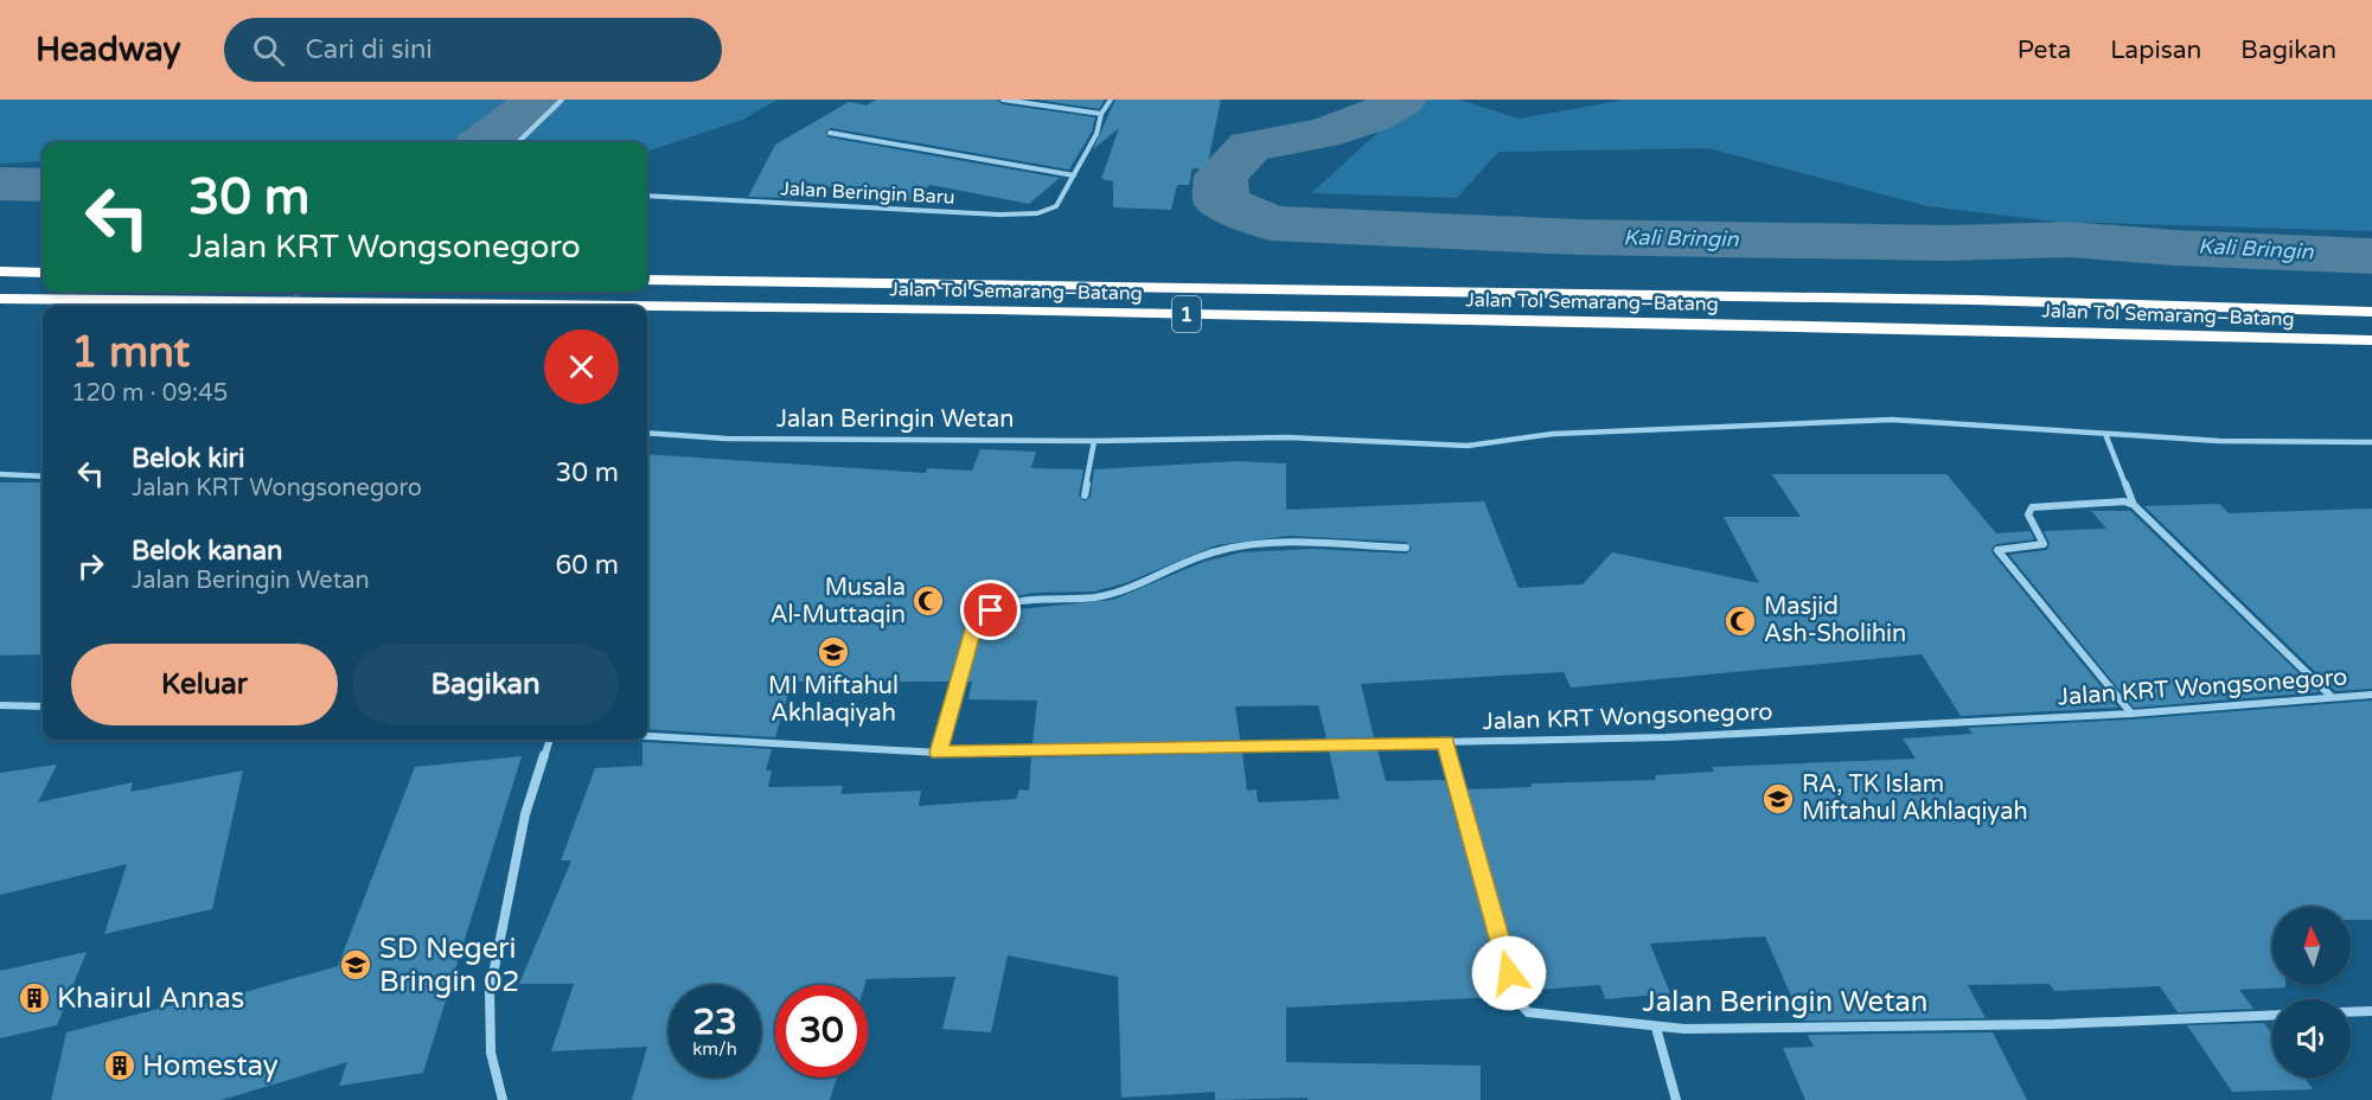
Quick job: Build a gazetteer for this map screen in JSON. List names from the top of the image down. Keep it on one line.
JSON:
{"streets":{"highway":["Jalan Tol Semarang–Batang","1"],"street":["Jalan Beringin Baru","Jalan Beringin Wetan","Jalan KRT Wongsonegoro"]},"crossings":[["Jalan Beringin Wetan","Jalan KRT Wongsonegoro"]],"water":["Kali Bringin"],"places":{"mosque":["Musala Al-Muttaqin","Masjid Ash-Sholihin"],"school or university":["MI Miftahul Akhlaqiyah","RA, TK Islam Miftahul Akhlaqiyah","SD Negeri Bringin 02"],"building":["Khairul Annas","Homestay"]},"north":"top","page":{"header":"Headway","search":"Cari di sini","nav":["Peta","Lapisan","Bagikan"],"turn":["30 m","Jalan KRT Wongsonegoro"],"heading":["1 mnt","120 m · 09:45"],"list":[{"name":"Belok kiri","note":"Jalan KRT Wongsonegoro","value":"30 m"},{"name":"Belok kanan","note":"Jalan Beringin Wetan","value":"60 m"}],"buttons":["Keluar","Bagikan"],"speed":"23 km/h","limit":"30"}}
